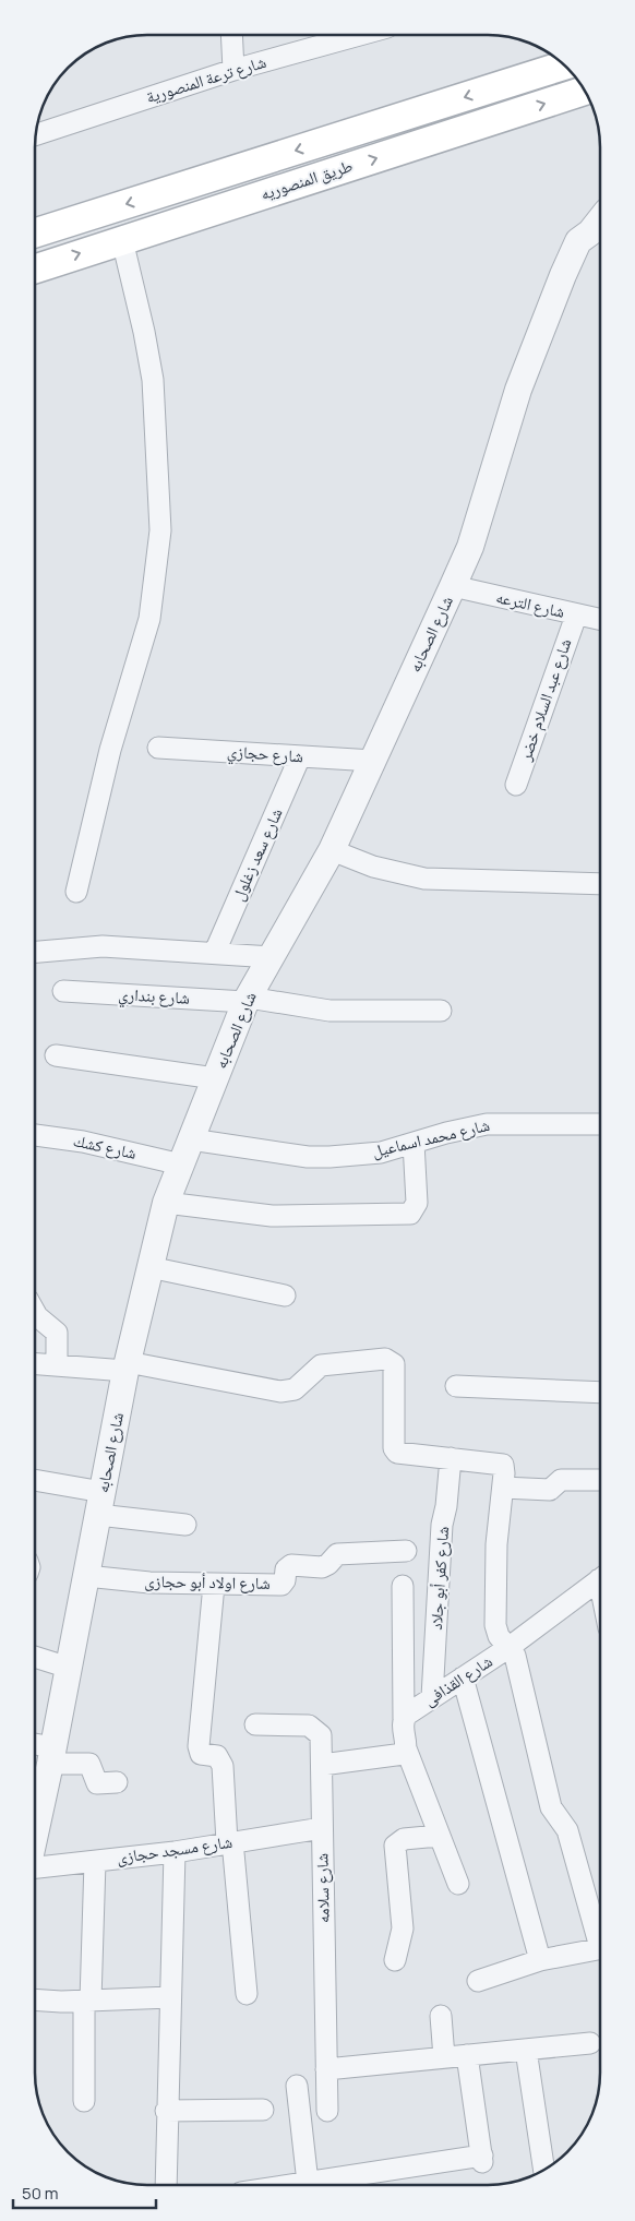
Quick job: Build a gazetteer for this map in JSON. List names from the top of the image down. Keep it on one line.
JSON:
{"streets":{"main road":["طريق المنصوريه"],"street":["شارع ترعة المنصورية","شارع الترعه","شارع الصحابه","شارع عبد السلام خضر","شارع حجازي","شارع سعد زغلول","شارع بنداري","شارع محمد اسماعيل","شارع كشك","شارع كفر أبو جلاد","شارع اولاد أبو حجازى","شارع القذافى","شارع مسجد حجازى","شارع سلامه"]},"crossings":[["شارع الترعه","شارع الصحابه"],["شارع الترعه","شارع عبد السلام خضر"],["شارع الصحابه","شارع حجازي"],["شارع الصحابه","شارع بنداري"],["شارع الصحابه","شارع محمد اسماعيل"],["شارع الصحابه","شارع كشك"],["شارع الصحابه","شارع اولاد أبو حجازى"],["شارع حجازي","شارع سعد زغلول"],["شارع كفر أبو جلاد","شارع القذافى"],["شارع مسجد حجازى","شارع سلامه"]],"scale_bar":"50 m"}
